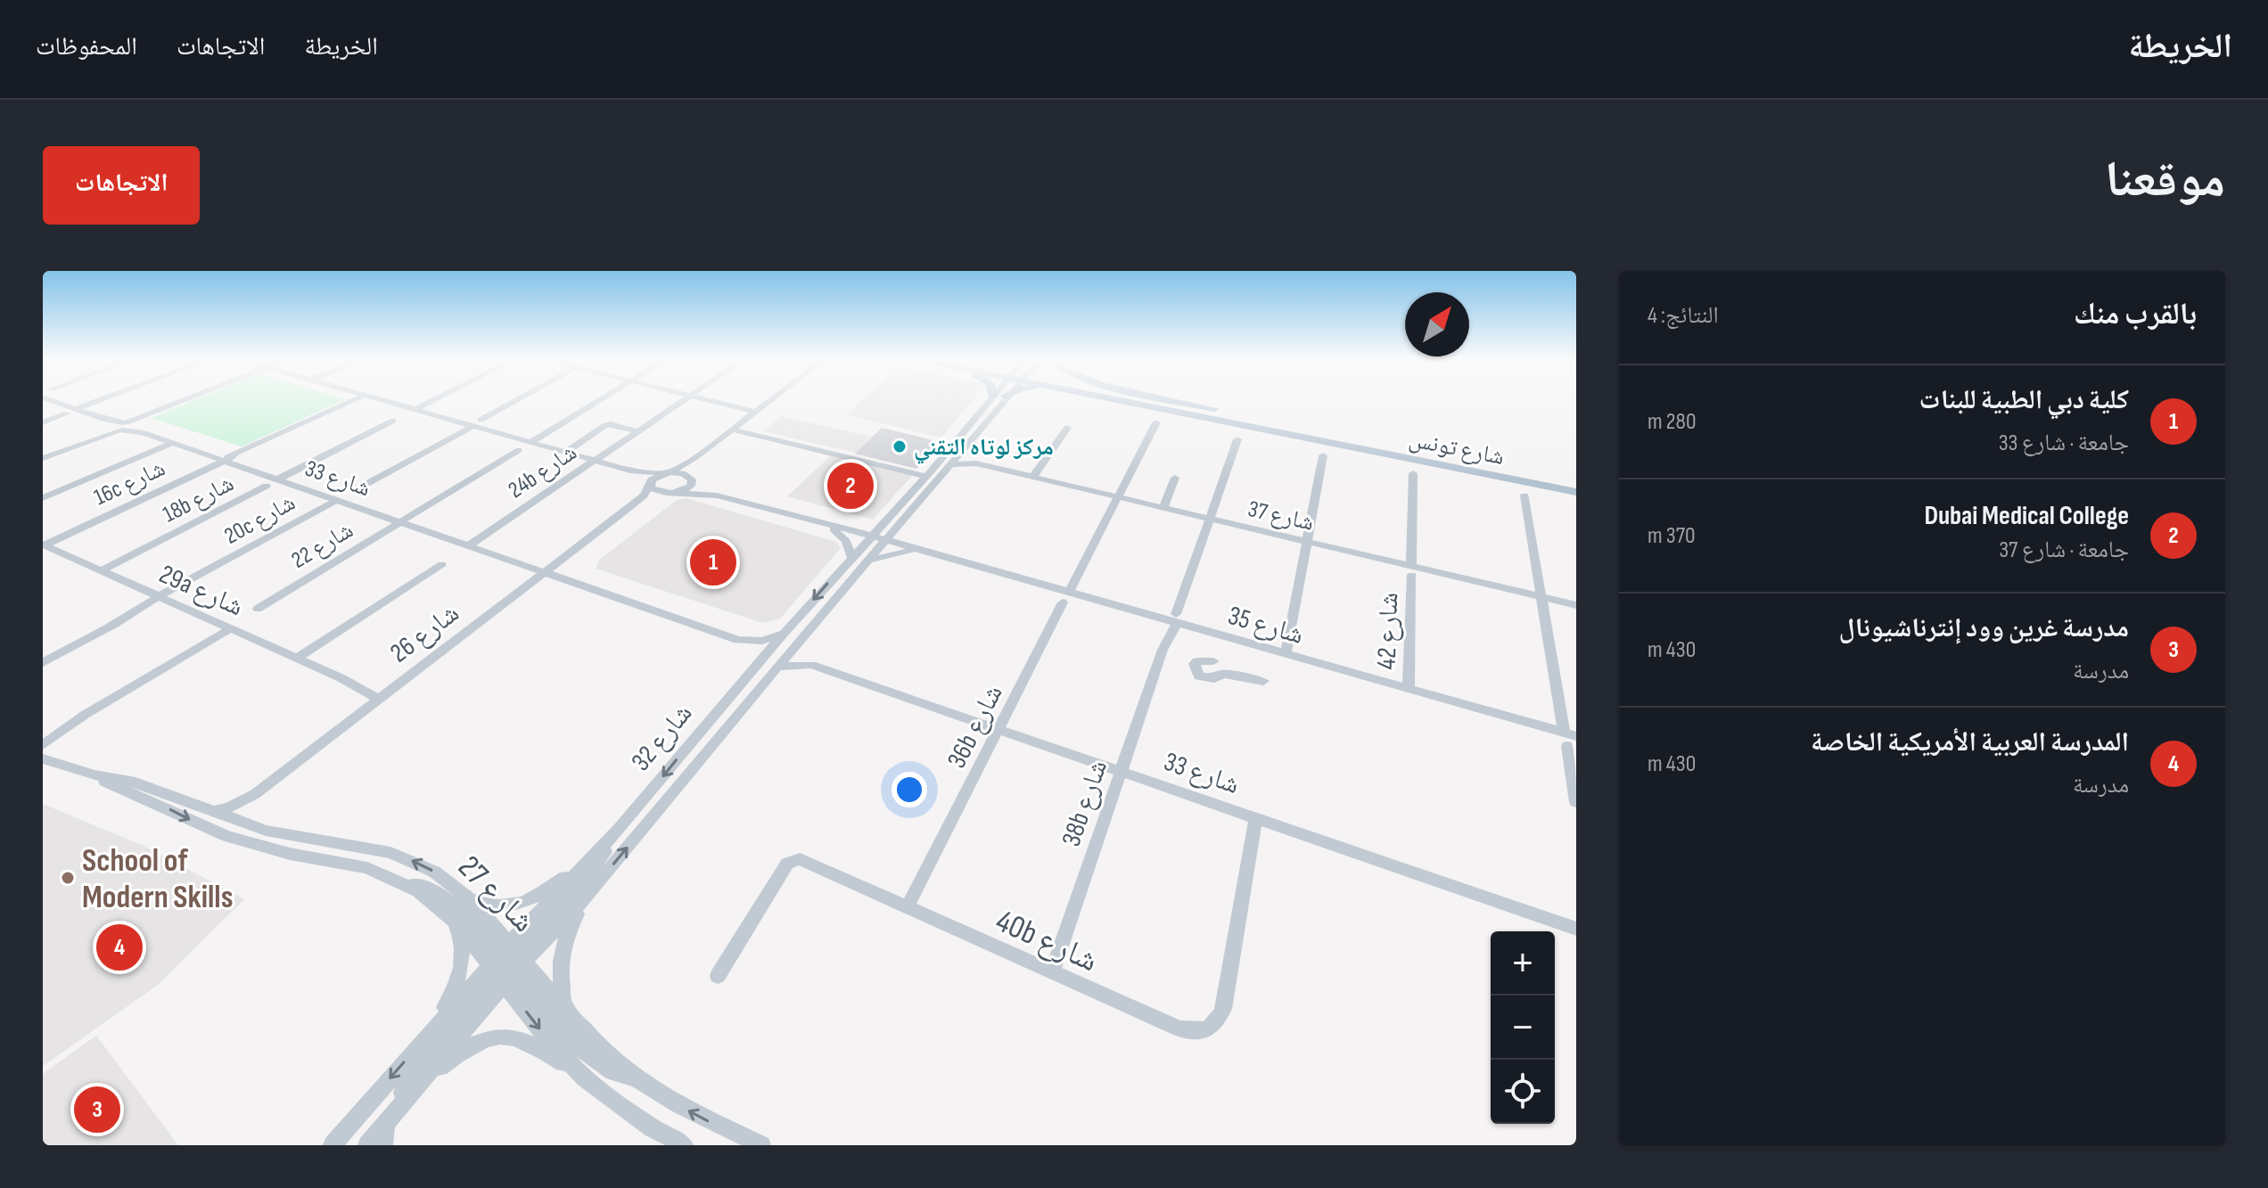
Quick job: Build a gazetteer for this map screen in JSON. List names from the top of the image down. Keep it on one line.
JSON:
{"streets":{"main road":["شارع تونس"],"street":["24b شارع","شارع 33","16c شارع","18b شارع","شارع 37","20c شارع","شارع 22","29a شارع","شارع 35","شارع 42","شارع 26","36b شارع","شارع 32","38b شارع","شارع 27","40b شارع"]},"crossings":[["24b شارع","شارع 33"],["شارع 33","16c شارع"],["شارع 33","20c شارع"],["شارع 33","شارع 22"],["شارع 33","شارع 26"],["شارع 33","36b شارع"],["شارع 33","شارع 32"],["شارع 33","38b شارع"],["شارع 33","40b شارع"],["16c شارع","29a شارع"],["18b شارع","29a شارع"],["شارع 37","شارع 42"],["شارع 37","36b شارع"],["شارع 37","شارع 32"],["شارع 37","38b شارع"],["20c شارع","29a شارع"],["29a شارع","شارع 26"],["شارع 35","شارع 42"],["شارع 35","شارع 26"],["شارع 35","36b شارع"],["شارع 35","شارع 32"],["شارع 35","38b شارع"],["شارع 26","شارع 27"],["36b شارع","40b شارع"],["شارع 32","شارع 27"],["38b شارع","40b شارع"]],"places":["مركز لوتاه التقني","School of Modern Skills"],"north":"top right","page":{"header":"الخريطة","nav":["الخريطة","الاتجاهات","المحفوظات"],"title":"موقعنا","buttons":"الاتجاهات","heading":["بالقرب منك","النتائج: 4"],"list":[{"mark":"1","name":"كلية دبي الطبية للبنات","note":"جامعة · شارع 33","value":"280 m"},{"mark":"2","name":"Dubai Medical College","note":"جامعة · شارع 37","value":"370 m"},{"mark":"3","name":"مدرسة غرين وود إنترناشيونال","note":"مدرسة","value":"430 m"},{"mark":"4","name":"المدرسة العربية الأمريكية الخاصة","note":"مدرسة","value":"430 m"}],"pins":["2","1","4","3"],"map_buttons":["+","−"]}}
